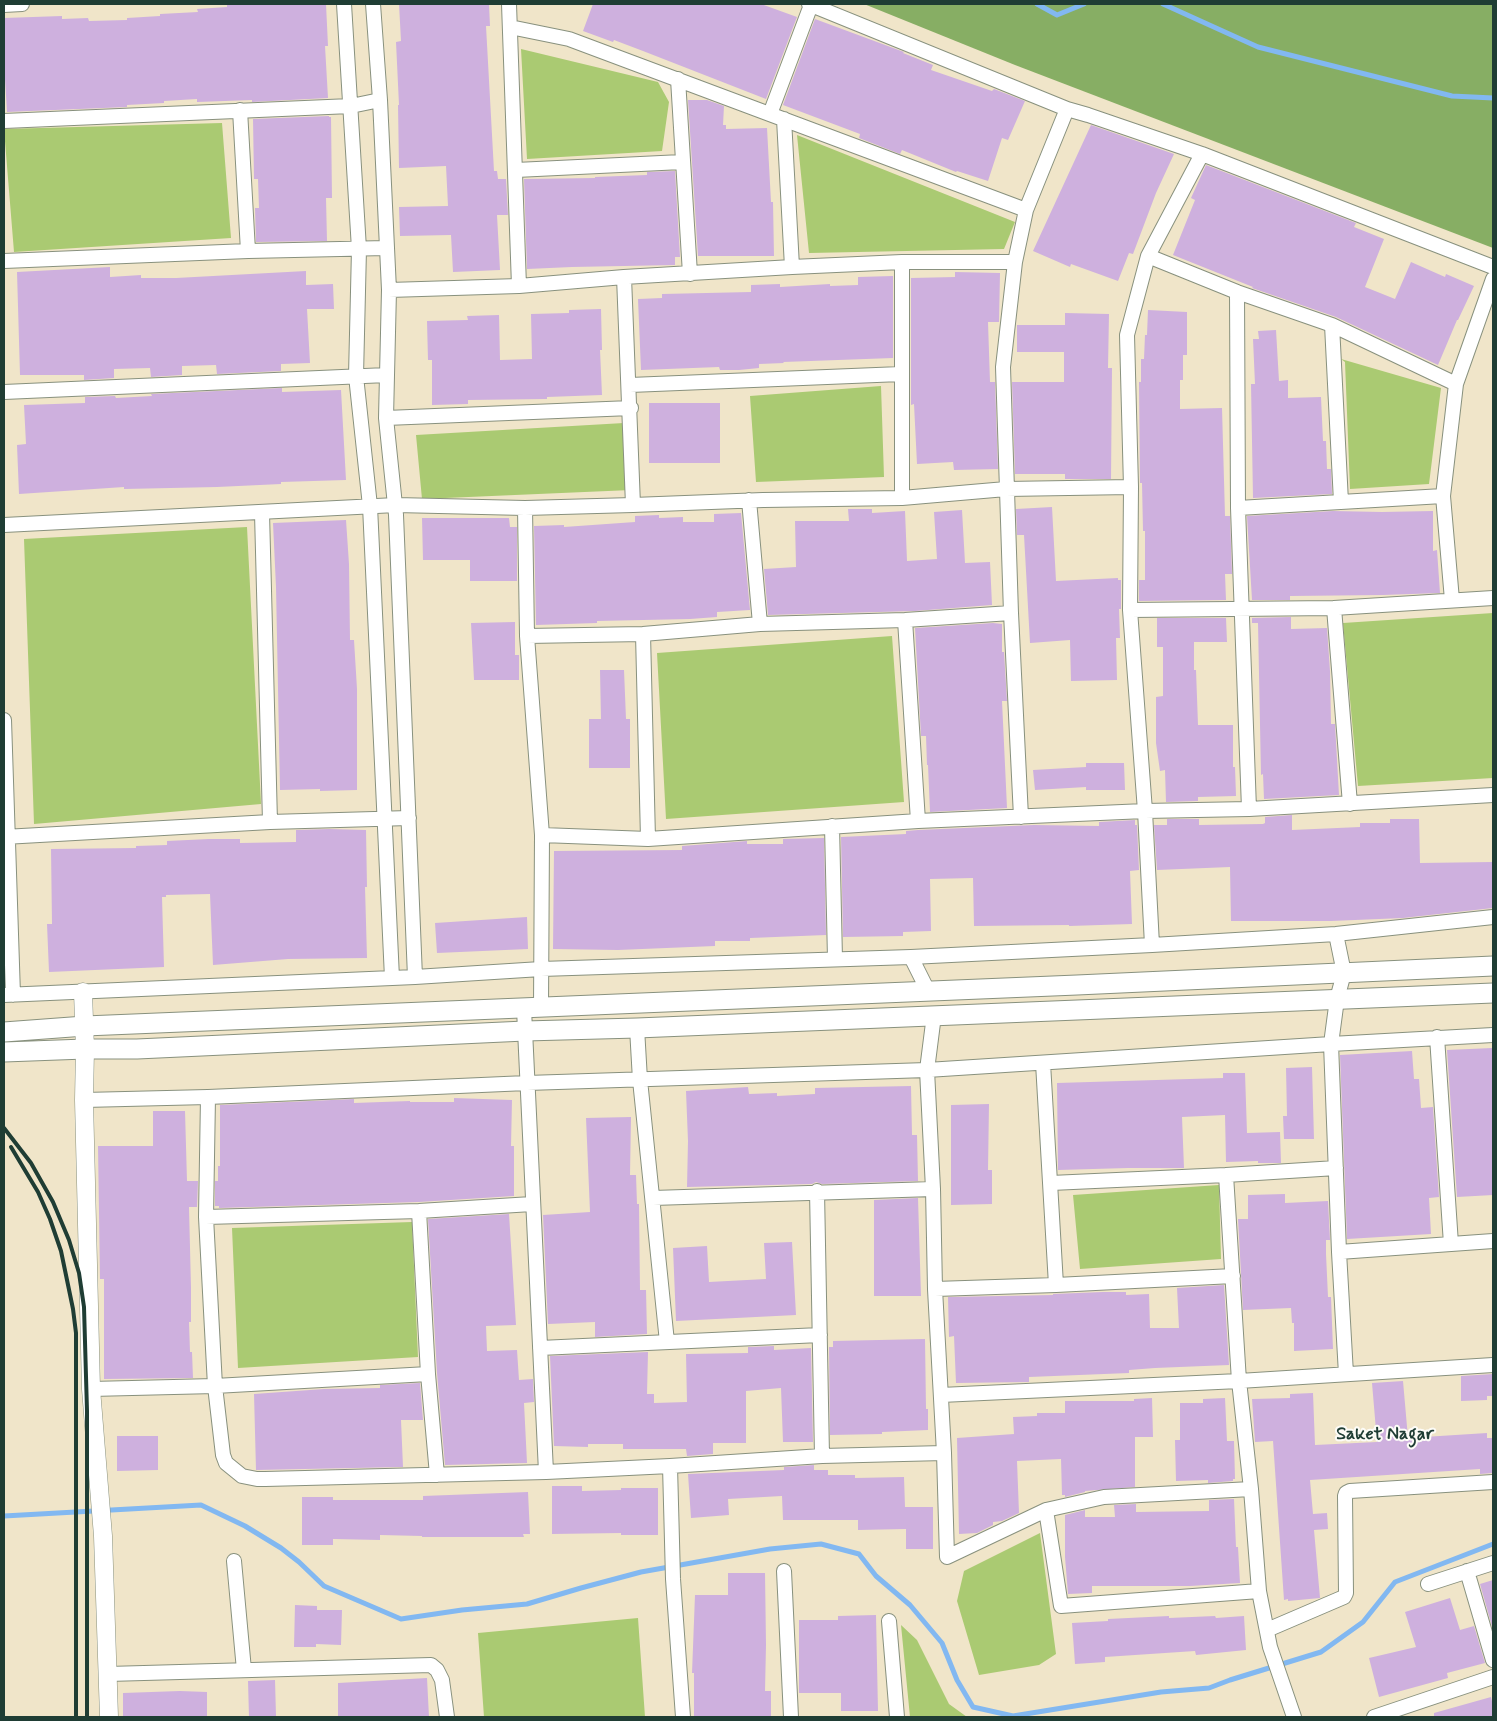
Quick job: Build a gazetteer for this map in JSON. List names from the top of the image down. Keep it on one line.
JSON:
{"districts":["Saket Nagar"]}
